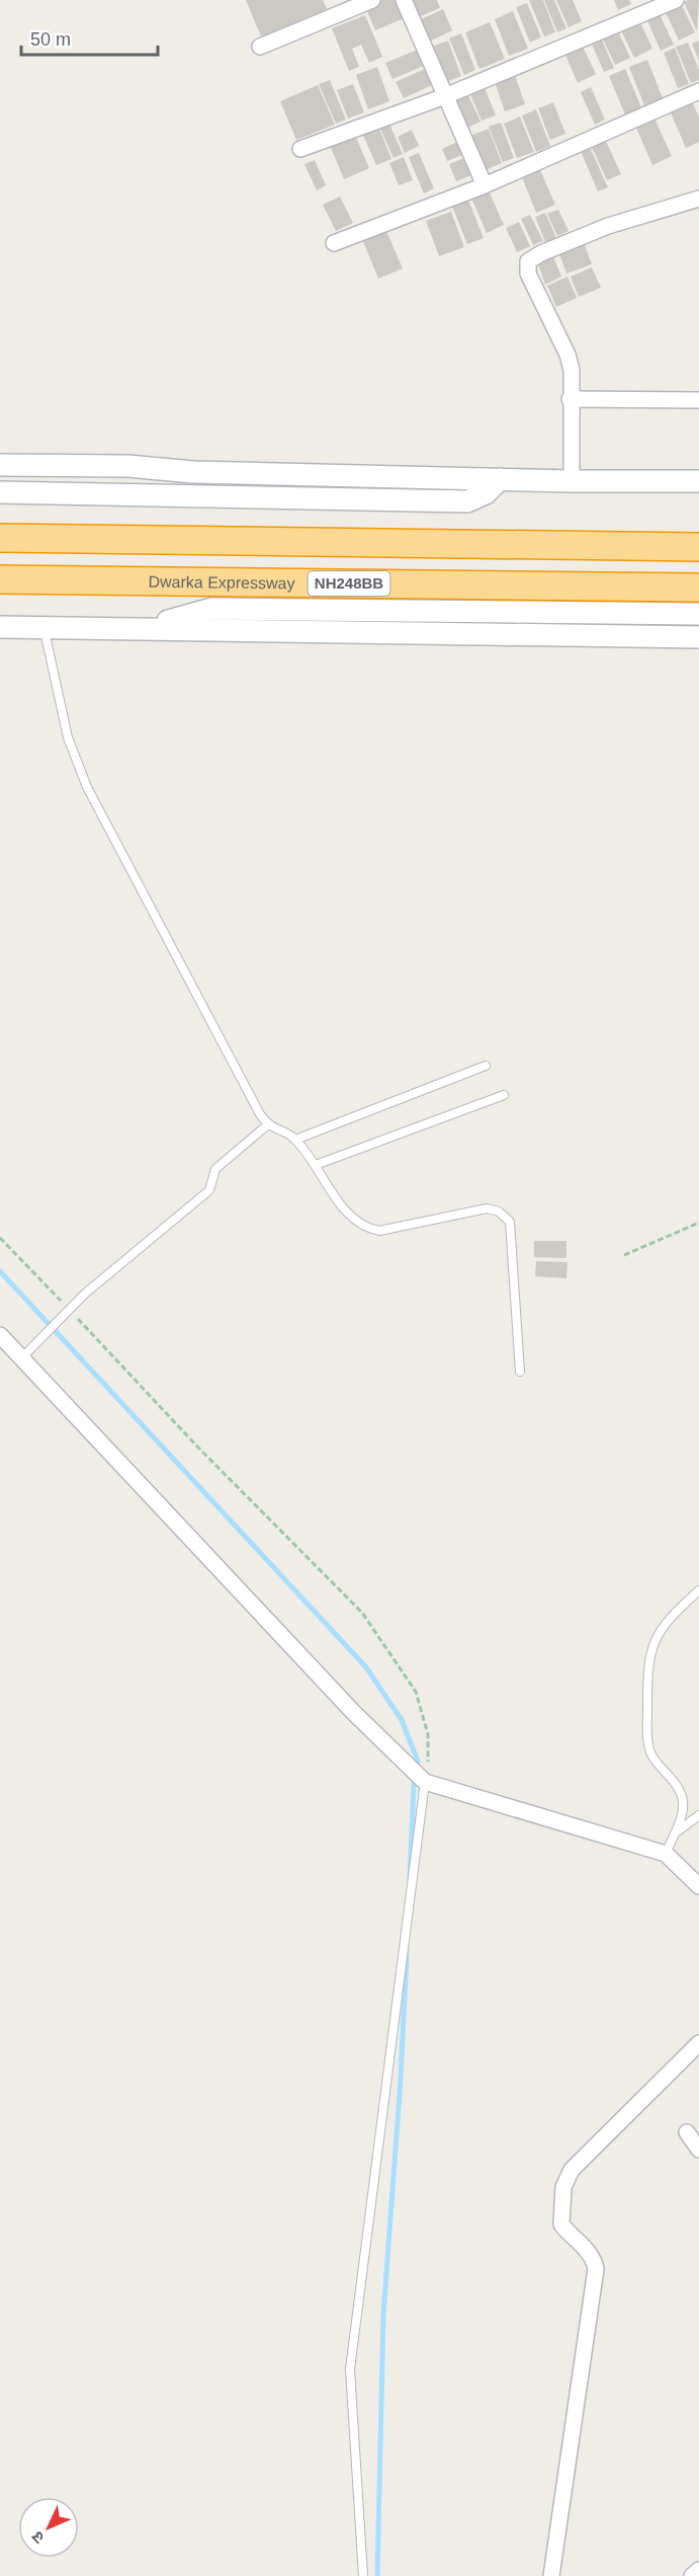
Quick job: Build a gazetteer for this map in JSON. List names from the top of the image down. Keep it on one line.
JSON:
{"streets":{"highway":["Dwarka Expressway","NH248BB"]},"scale_bar":"50 m","north":"bottom left"}
